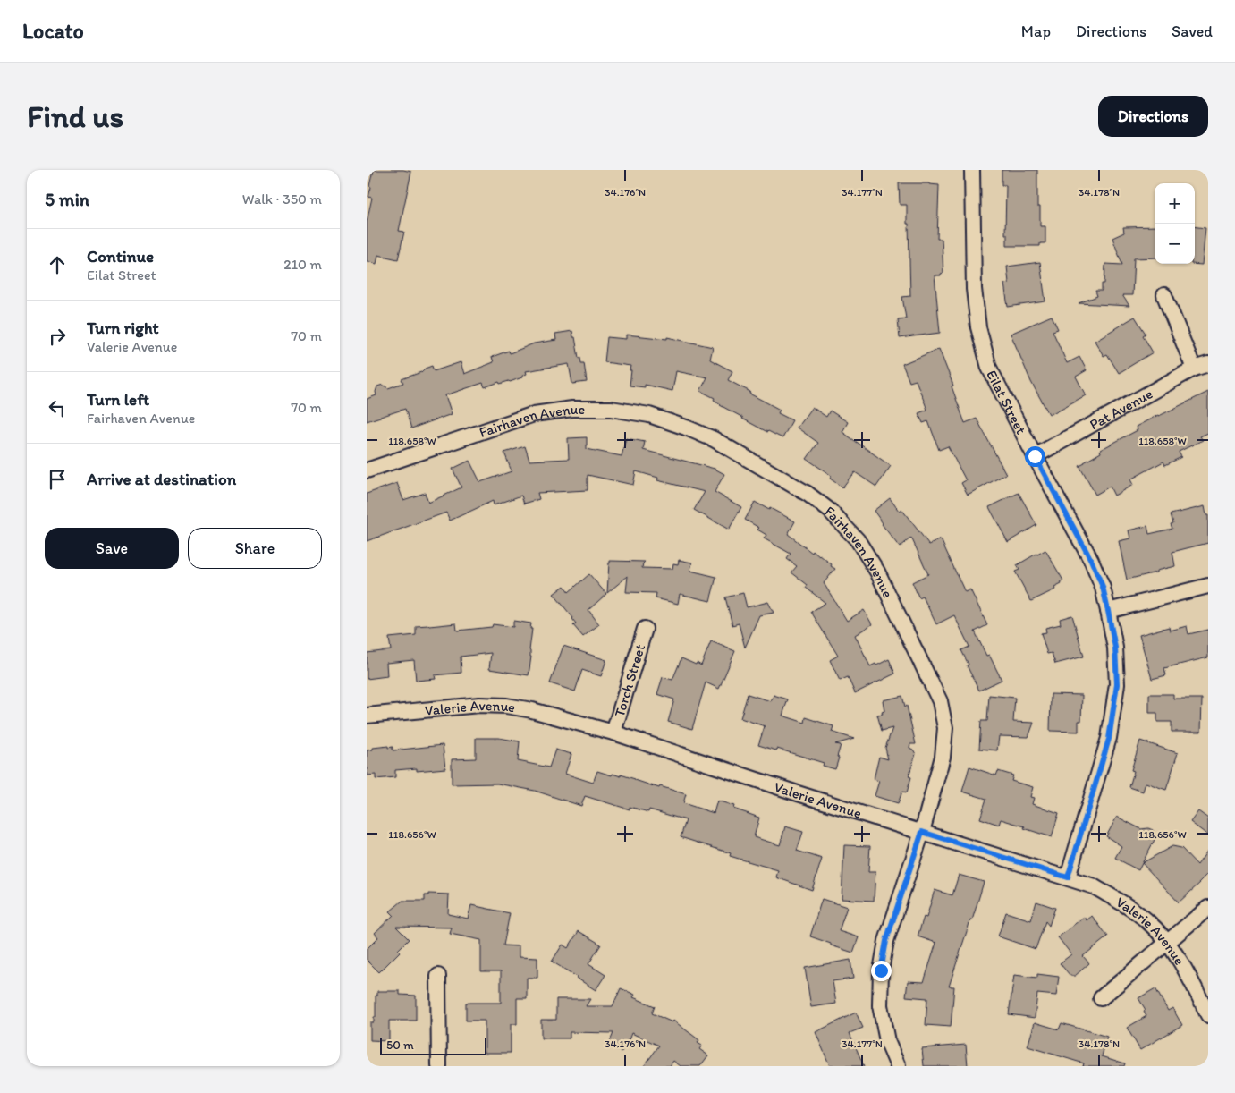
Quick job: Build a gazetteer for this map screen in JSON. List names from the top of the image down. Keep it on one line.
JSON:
{"streets":{"street":["Eilat Street","Pat Avenue","Fairhaven Avenue","Torch Street","Valerie Avenue"]},"crossings":[["Eilat Street","Pat Avenue"],["Eilat Street","Valerie Avenue"],["Fairhaven Avenue","Valerie Avenue"],["Torch Street","Valerie Avenue"]],"scale_bar":"50 m","page":{"header":"Locato","nav":["Map","Directions","Saved"],"buttons":["Directions",["Save","Share"]],"title":"Find us","heading":["5 min","Walk · 350 m"],"map_buttons":["+","−"],"list":[["Continue","Eilat Street","210 m"],["Turn right","Valerie Avenue","70 m"],["Turn left","Fairhaven Avenue","70 m"],"Arrive at destination"],"scale":"50 m"},"coordinates":["34.176°N","34.177°N","34.178°N","118.658°W","118.656°W"]}
